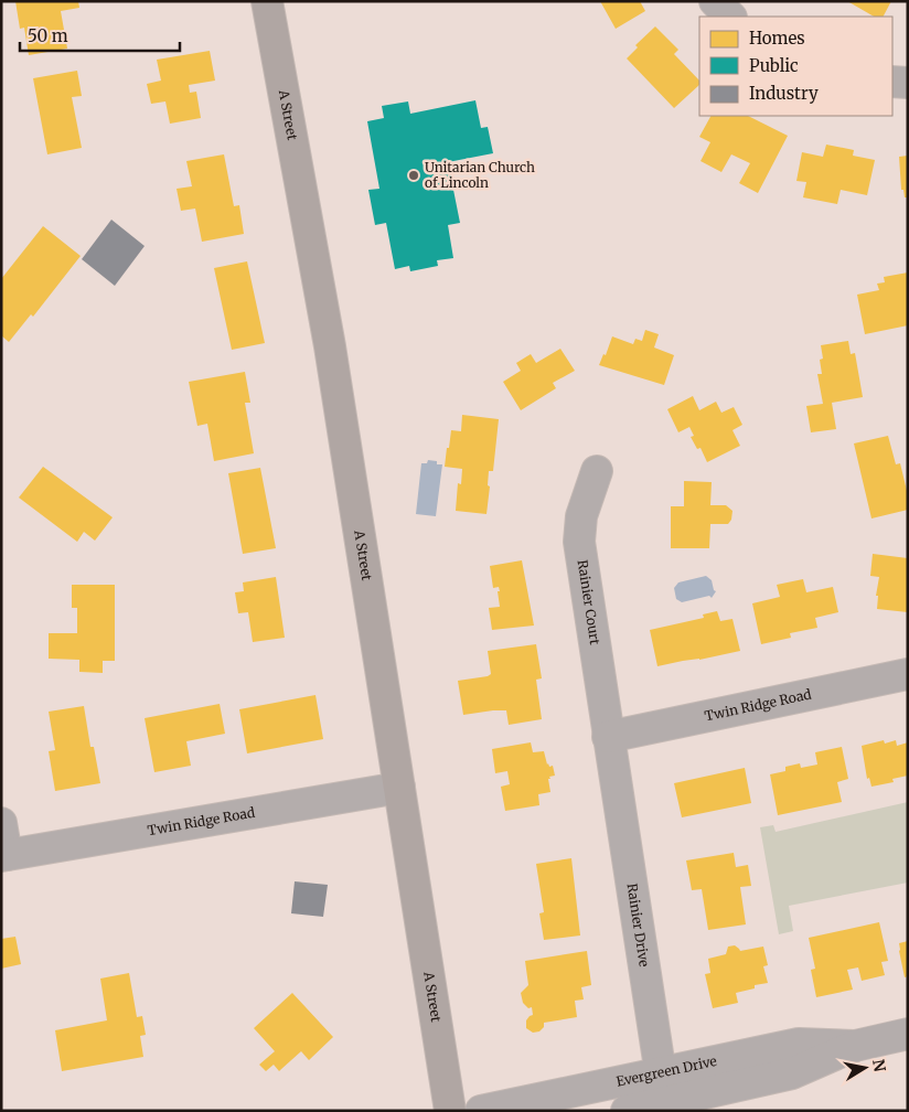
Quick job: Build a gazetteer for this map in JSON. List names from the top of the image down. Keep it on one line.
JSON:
{"streets":{"main road":["A Street"],"street":["Rainier Court","Twin Ridge Road","Rainier Drive","Evergreen Drive"]},"crossings":[["A Street","Twin Ridge Road"],["Rainier Court","Twin Ridge Road"],["Rainier Court","Rainier Drive"],["Twin Ridge Road","Rainier Drive"],["Rainier Drive","Evergreen Drive"]],"places":["Unitarian Church of Lincoln"],"legend":["Homes","Public","Industry"],"scale_bar":"50 m","north":"right"}
